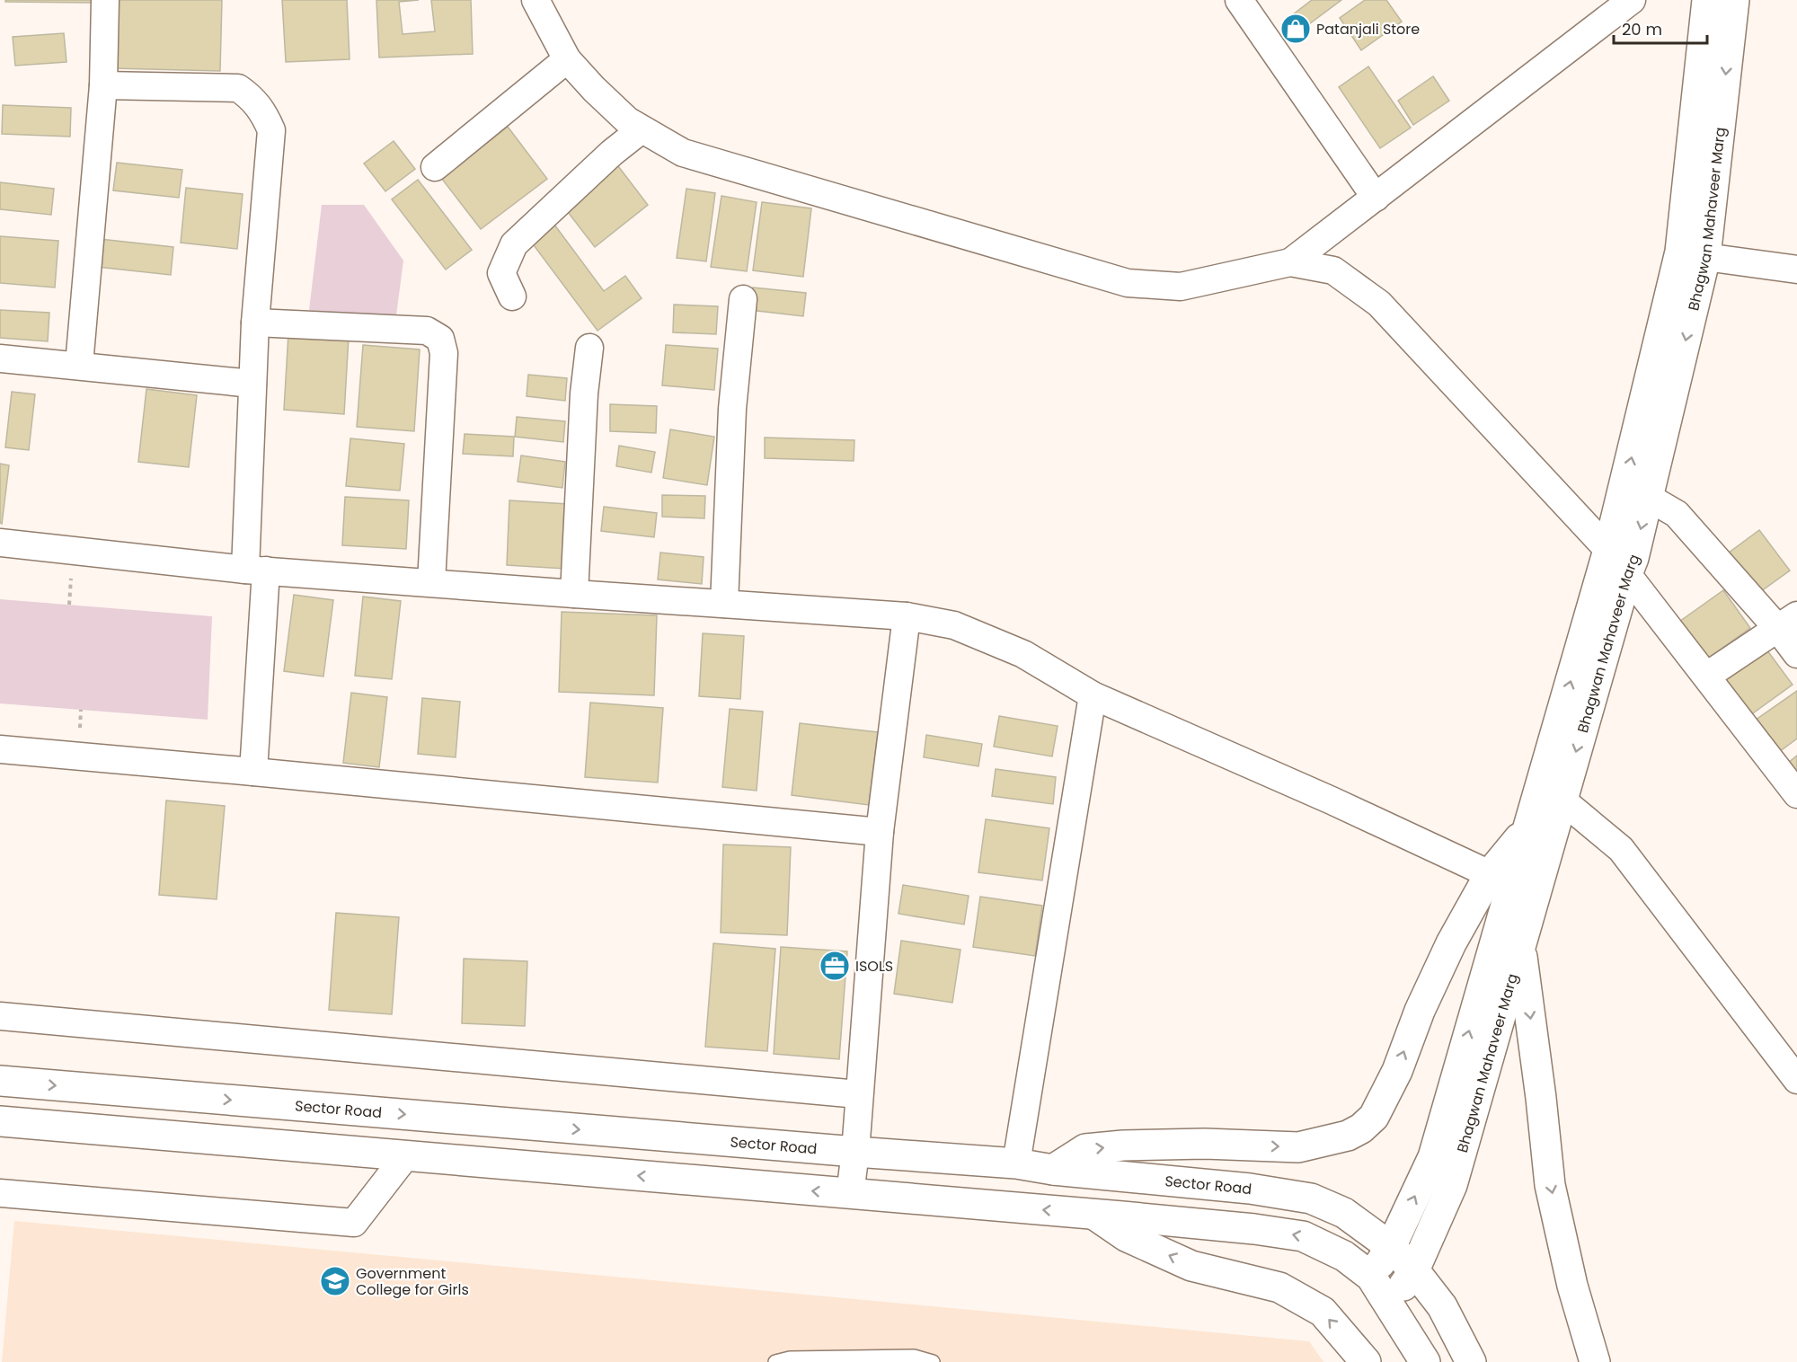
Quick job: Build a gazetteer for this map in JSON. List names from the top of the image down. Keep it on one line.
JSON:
{"streets":{"main road":["Bhagwan Mahaveer Marg","Sector Road"]},"crossings":[["Bhagwan Mahaveer Marg","Sector Road"]],"places":{"shop":["Patanjali Store"],"office":["ISOLS"],"school or university":["Government College for Girls"]},"scale_bar":"20 m"}
